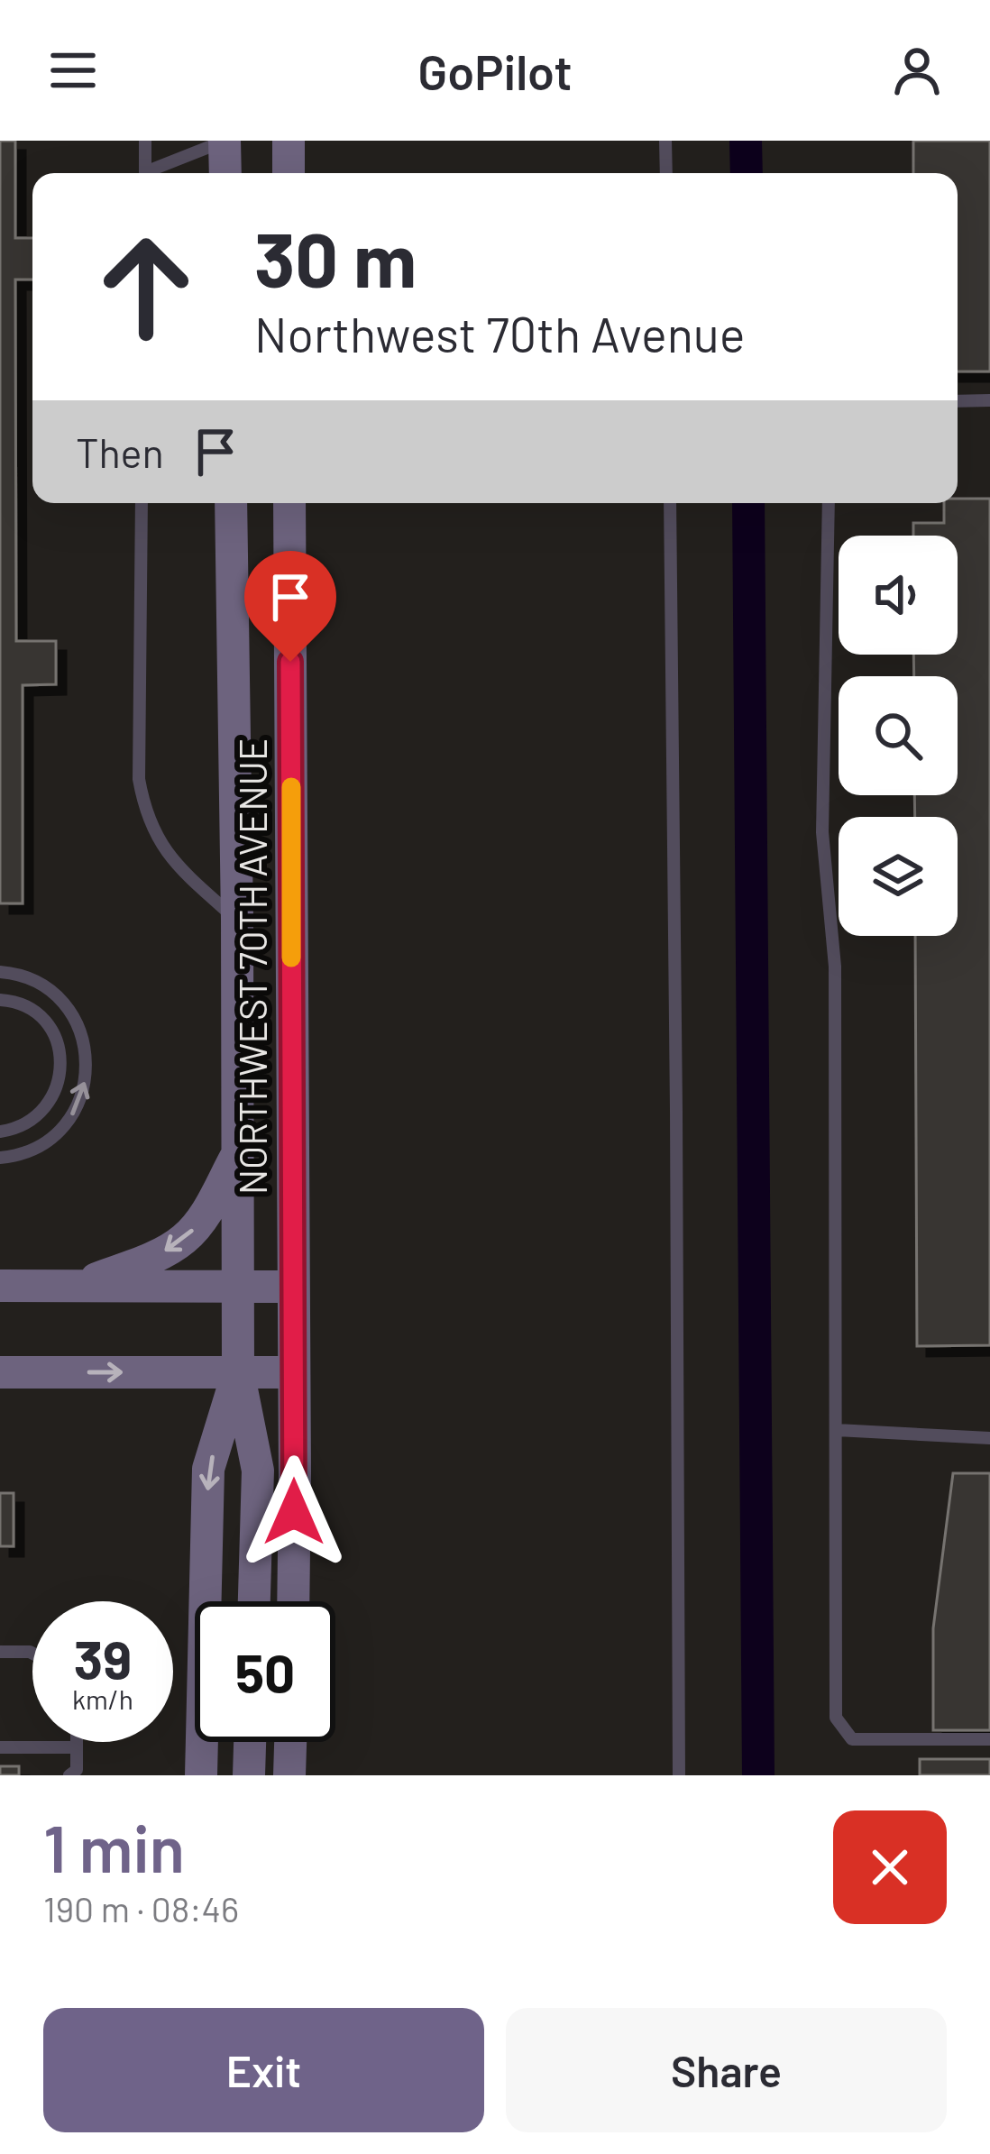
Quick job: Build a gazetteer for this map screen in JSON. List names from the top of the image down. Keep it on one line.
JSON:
{"streets":{"main road":["NORTHWEST 70TH AVENUE"]},"page":{"header":"GoPilot","turn":["30 m","Northwest 70th Avenue"],"then":"Then","speed":"39 km/h","limit":"50","heading":["1 min","190 m · 08:46"],"buttons":["Exit","Share"]}}
